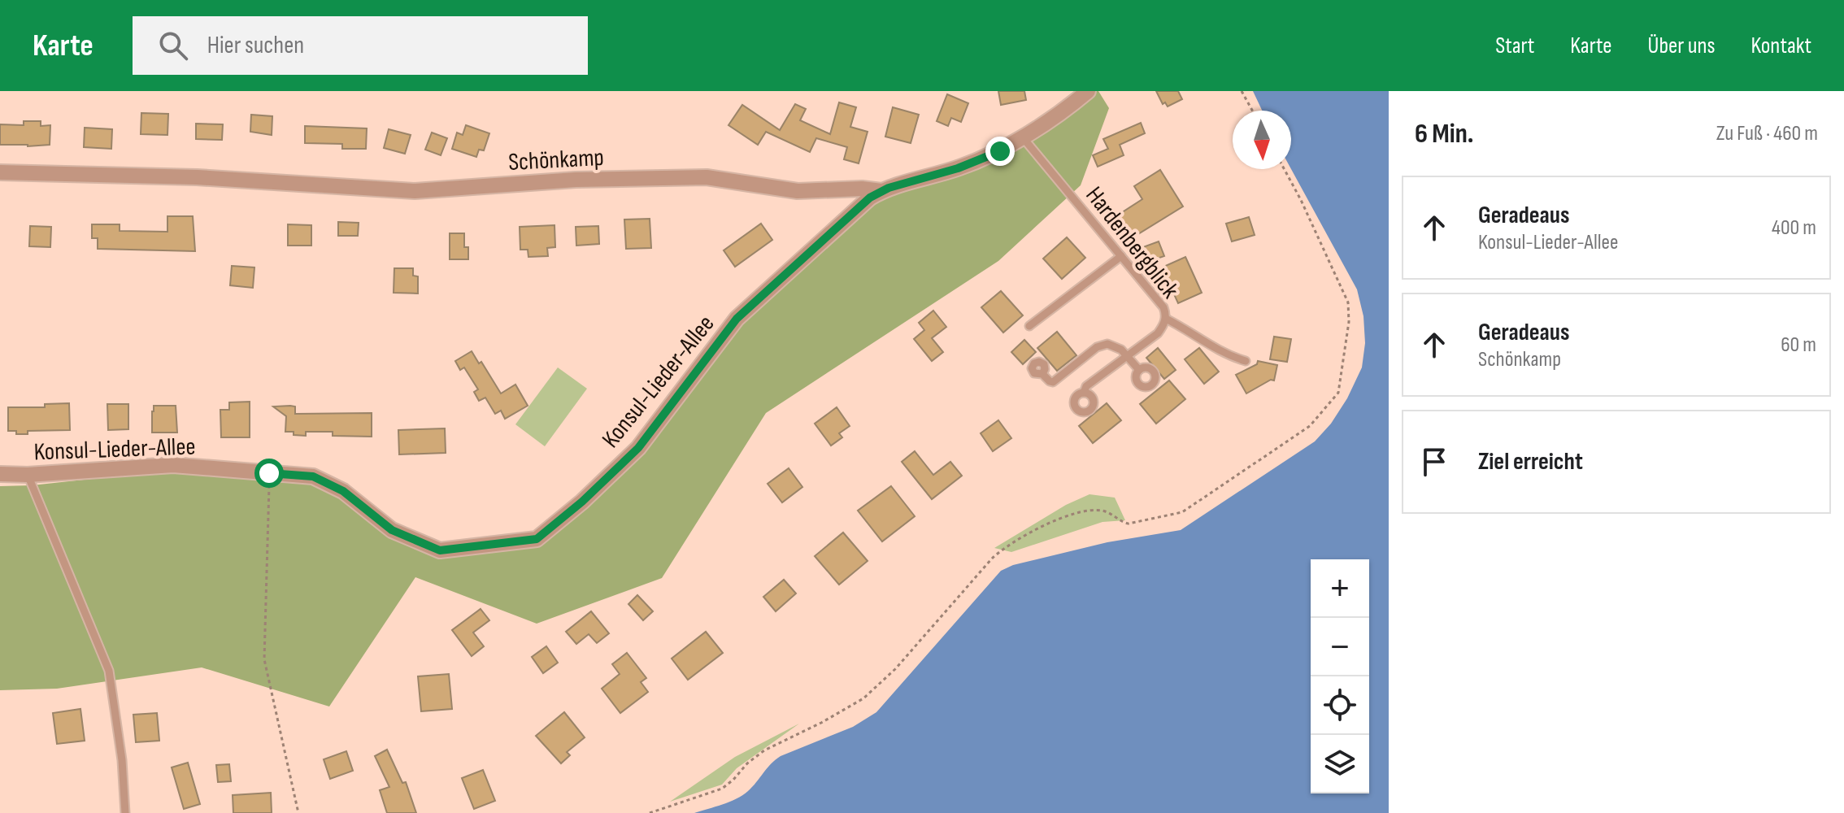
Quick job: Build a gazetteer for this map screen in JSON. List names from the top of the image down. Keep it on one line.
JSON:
{"streets":{"street":["Schönkamp","Konsul-Lieder-Allee"],"lane":["Hardenbergblick"]},"crossings":[["Schönkamp","Hardenbergblick"],["Schönkamp","Konsul-Lieder-Allee"]],"north":"bottom","page":{"header":"Karte","search":"Hier suchen","nav":["Start","Karte","Über uns","Kontakt"],"heading":["6 Min.","Zu Fuß · 460 m"],"list":[["Geradeaus","Konsul-Lieder-Allee","400 m"],["Geradeaus","Schönkamp","60 m"],"Ziel erreicht"],"map_buttons":["+","−"]}}
